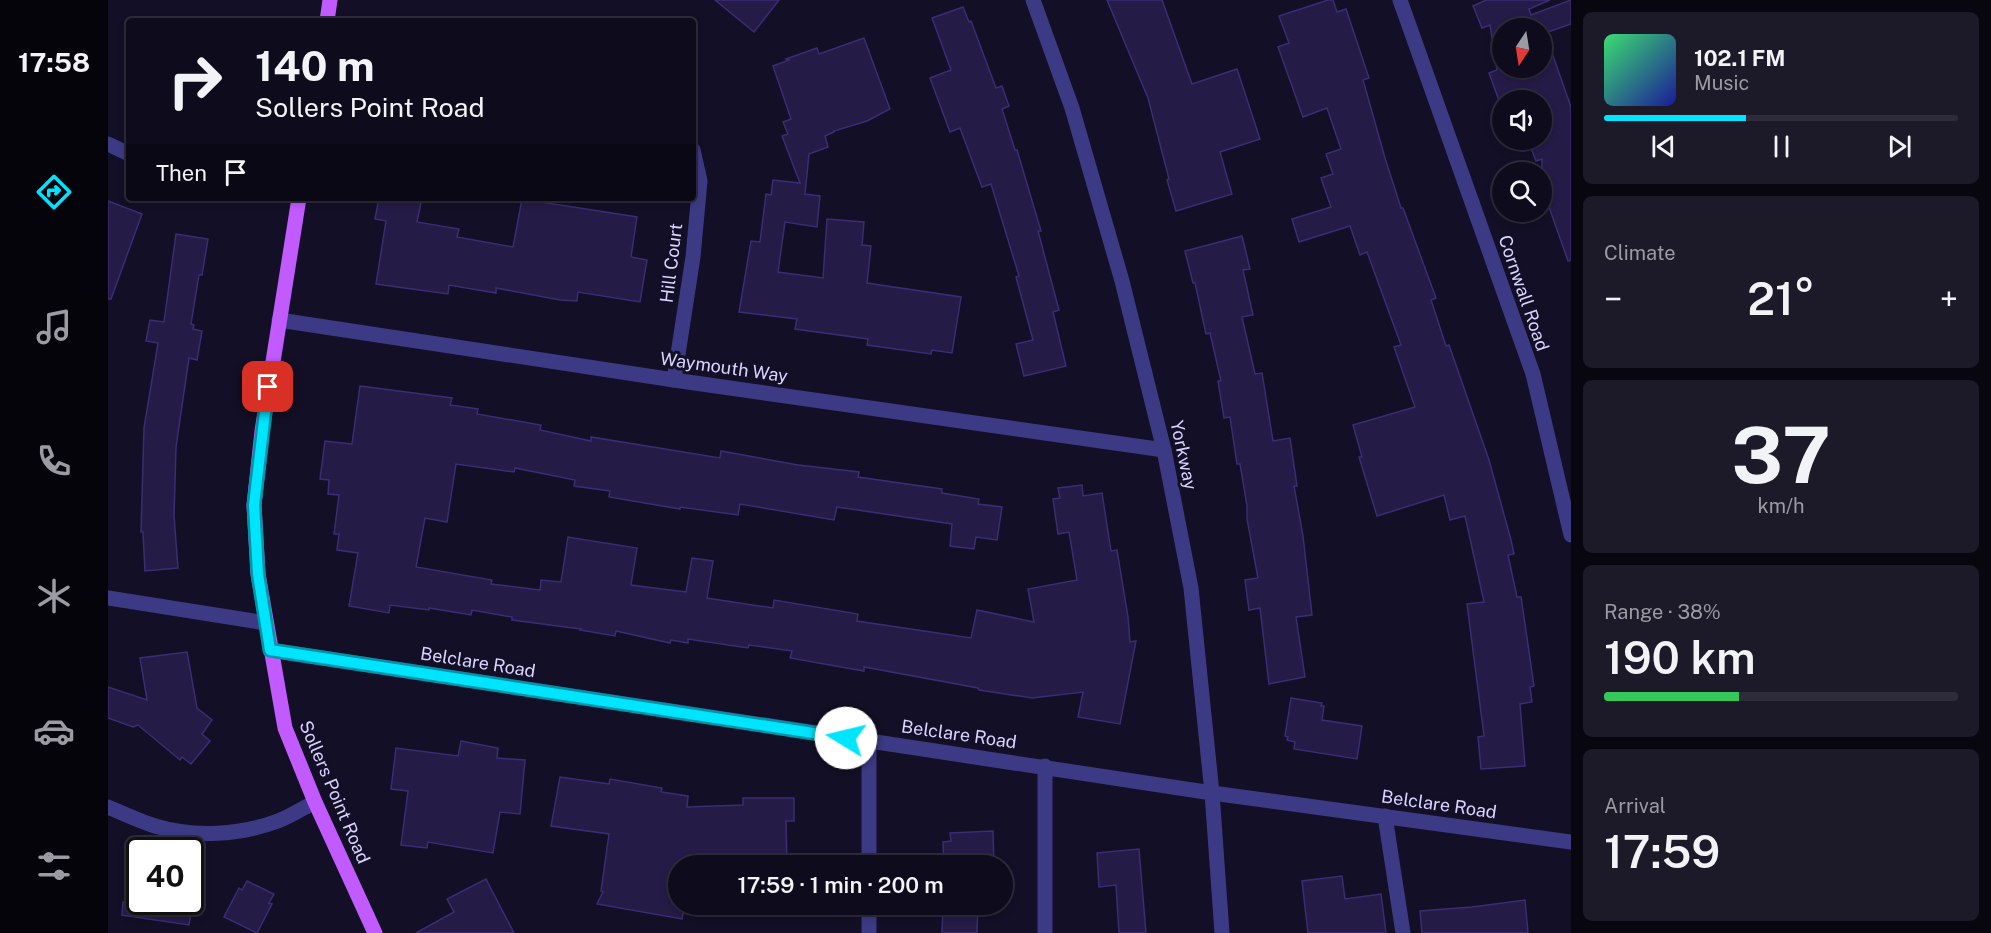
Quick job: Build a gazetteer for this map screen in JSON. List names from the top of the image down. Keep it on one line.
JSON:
{"streets":{"main road":["Sollers Point Road"],"street":["Hill Court","Cornwall Road","Waymouth Way","Yorkway","Belclare Road"]},"crossings":[["Hill Court","Waymouth Way"],["Waymouth Way","Yorkway"],["Waymouth Way","Sollers Point Road"],["Yorkway","Belclare Road"],["Belclare Road","Sollers Point Road"]],"north":"bottom","page":{"tabs":"17:58","turn":["140 m","Sollers Point Road"],"song":["102.1 FM","Music"],"then":"Then","tile":["Climate",["37","km/h"],["Range · 38%","190 km"],["Arrival","17:59"]],"heat":["−","21°","+"],"limit":"40","trip":"17:59 · 1 min · 200 m"}}
